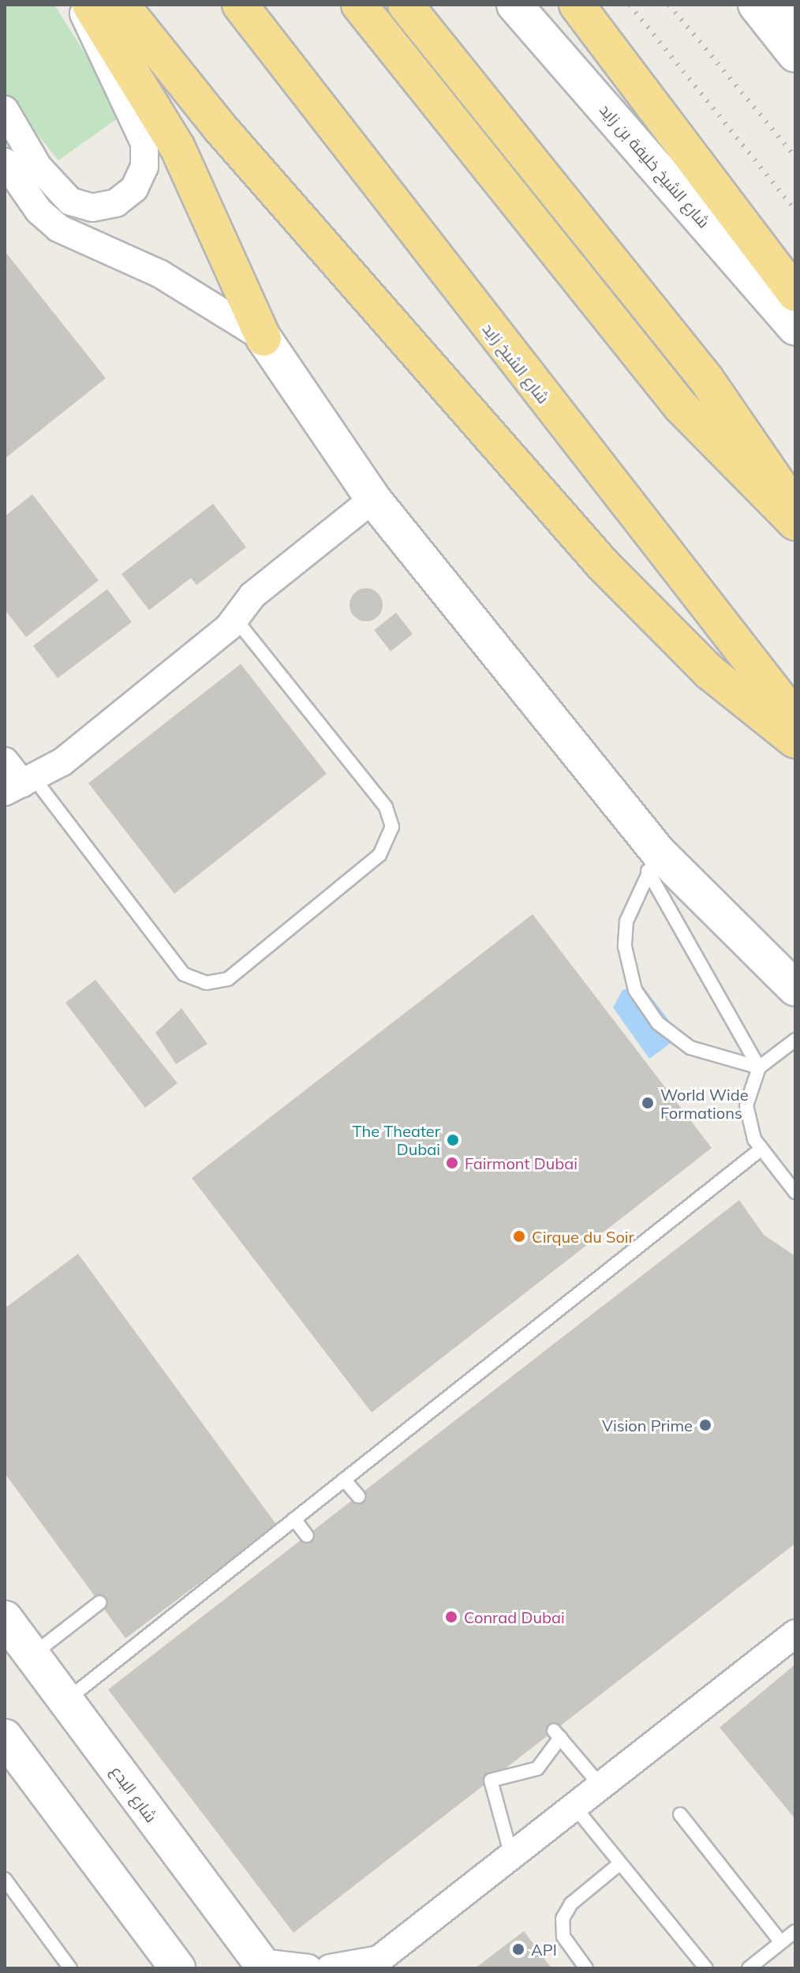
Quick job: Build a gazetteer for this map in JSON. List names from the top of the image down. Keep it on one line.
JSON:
{"streets":{"highway":["شارع الشيخ زايد"],"main road":["شارع الشيخ خليفة بن زايد","شارع البدع"]},"places":["World Wide Formations","The Theater Dubai","Fairmont Dubai","Cirque du Soir","Vision Prime","Conrad Dubai","API"]}
